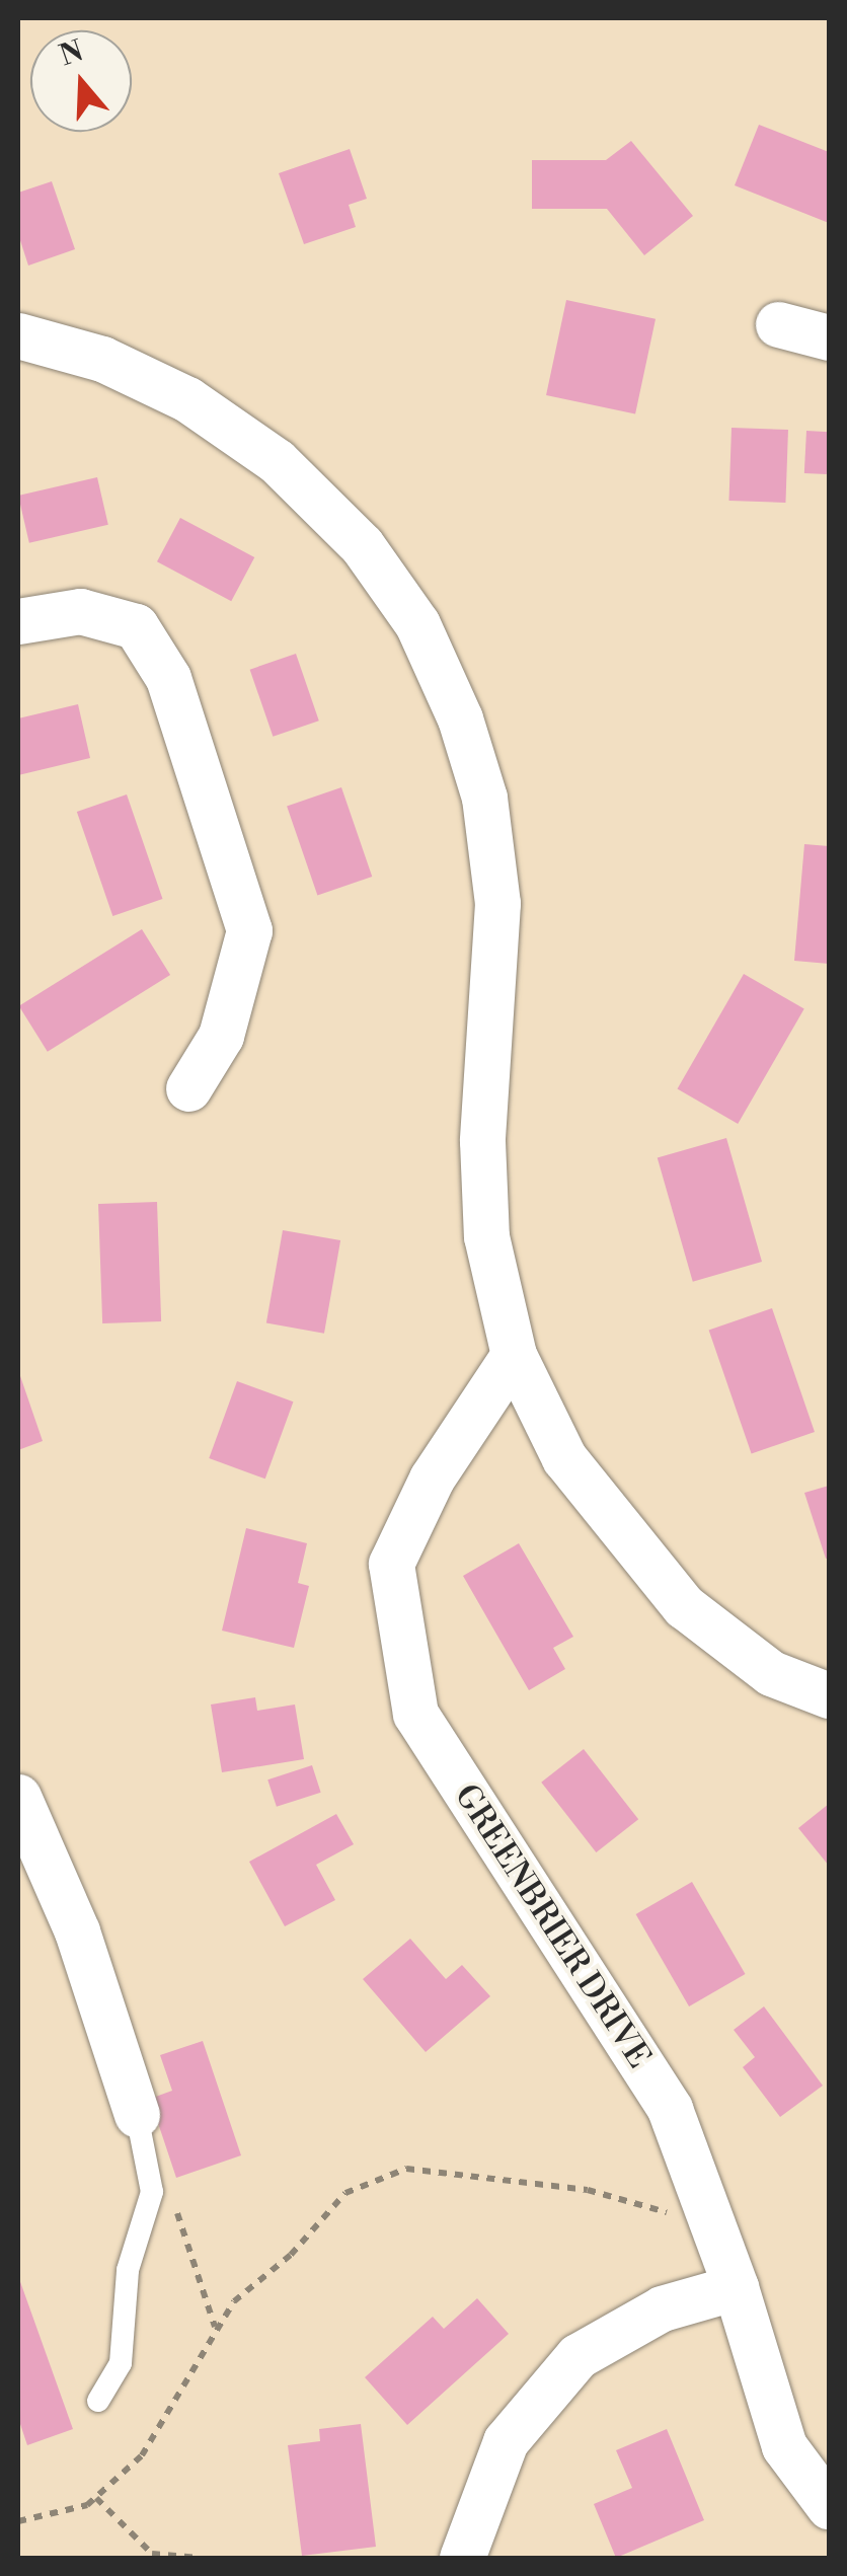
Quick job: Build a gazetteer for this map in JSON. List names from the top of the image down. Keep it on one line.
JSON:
{"streets":{"street":["GREENBRIER DRIVE"]},"north":"top"}
